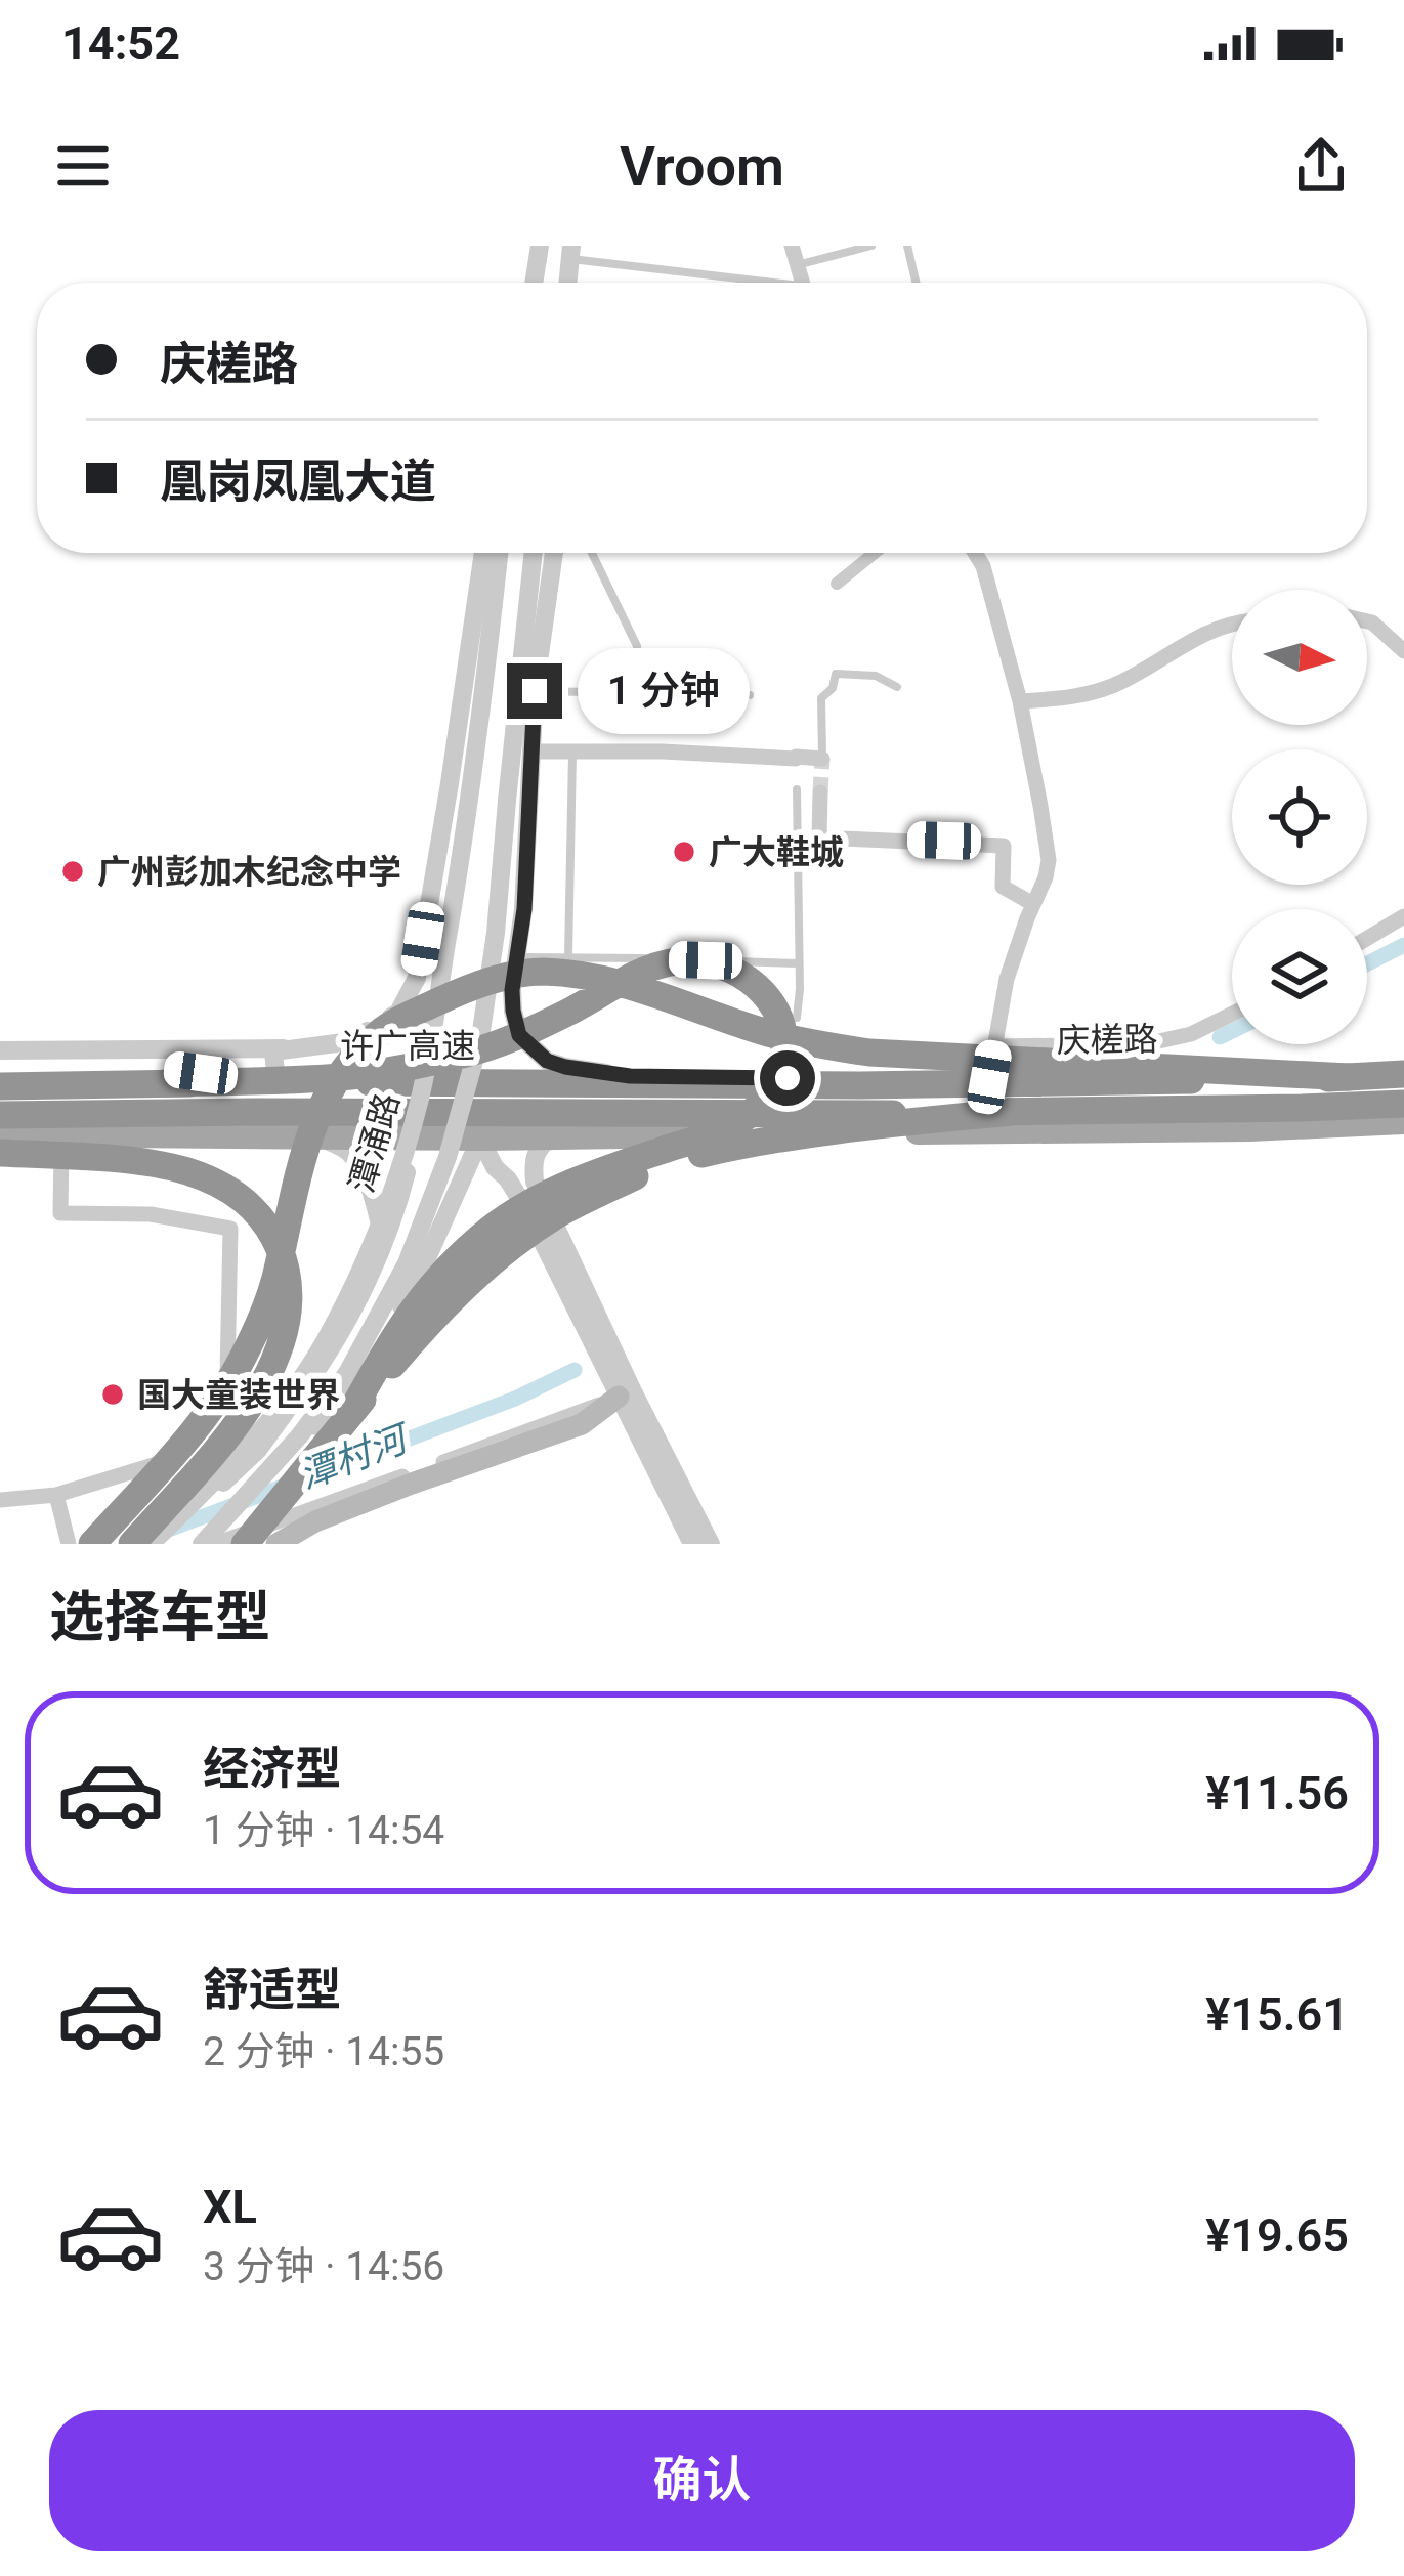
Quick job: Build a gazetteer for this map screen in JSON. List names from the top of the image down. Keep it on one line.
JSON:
{"streets":{"highway":["许广高速"],"main road":["庆槎路"],"street":["潭涌路"]},"water":["潭村河"],"places":["广大鞋城","广州彭加木纪念中学","国大童装世界"],"north":"right","page":{"status":"14:52","header":"Vroom","banner":["庆槎路","凰岗凤凰大道"],"bubble":"1 分钟","heading":"选择车型","list":[{"name":"经济型","note":"1 分钟 · 14:54","value":"¥11.56"},{"name":"舒适型","note":"2 分钟 · 14:55","value":"¥15.61"},{"name":"XL","note":"3 分钟 · 14:56","value":"¥19.65"}],"buttons":"确认"}}
